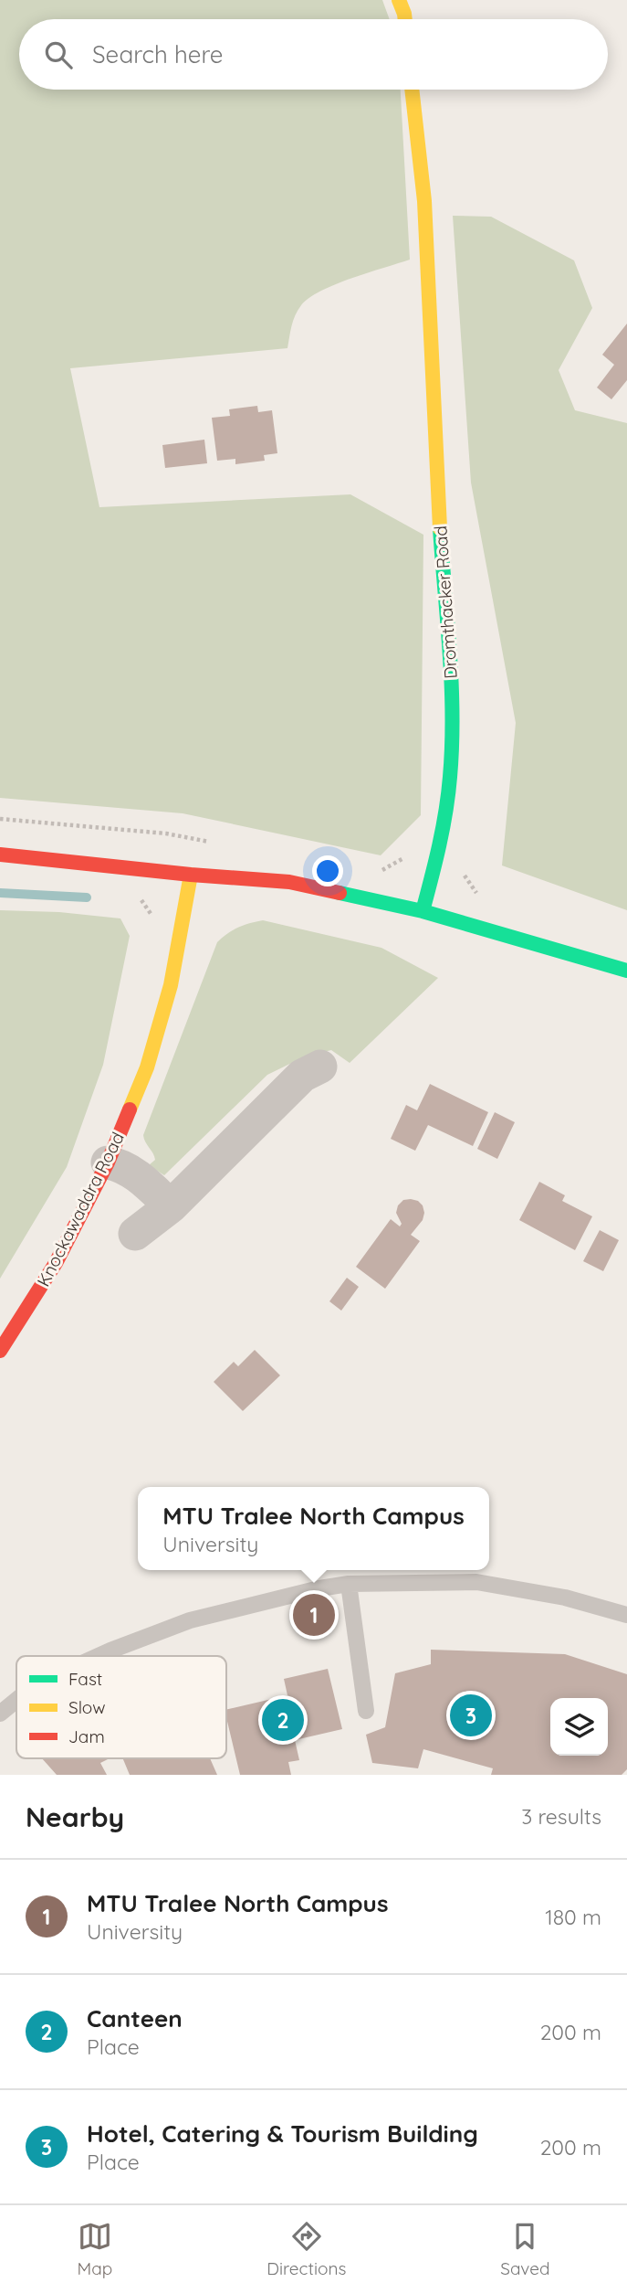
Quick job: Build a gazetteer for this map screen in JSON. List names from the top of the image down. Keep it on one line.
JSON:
{"streets":{"street":["Dromthacker Road","Knockawaddra Road"]},"legend":["Fast","Slow","Jam"],"page":{"search":"Search here","popup":["MTU Tralee North Campus","University"],"pins":["1","3","2"],"heading":["Nearby","3 results"],"list":[{"mark":"1","name":"MTU Tralee North Campus","note":"University","value":"180 m"},{"mark":"2","name":"Canteen","note":"Place","value":"200 m"},{"mark":"3","name":"Hotel, Catering & Tourism Building","note":"Place","value":"200 m"}],"nav":["Map","Directions","Saved"]}}
